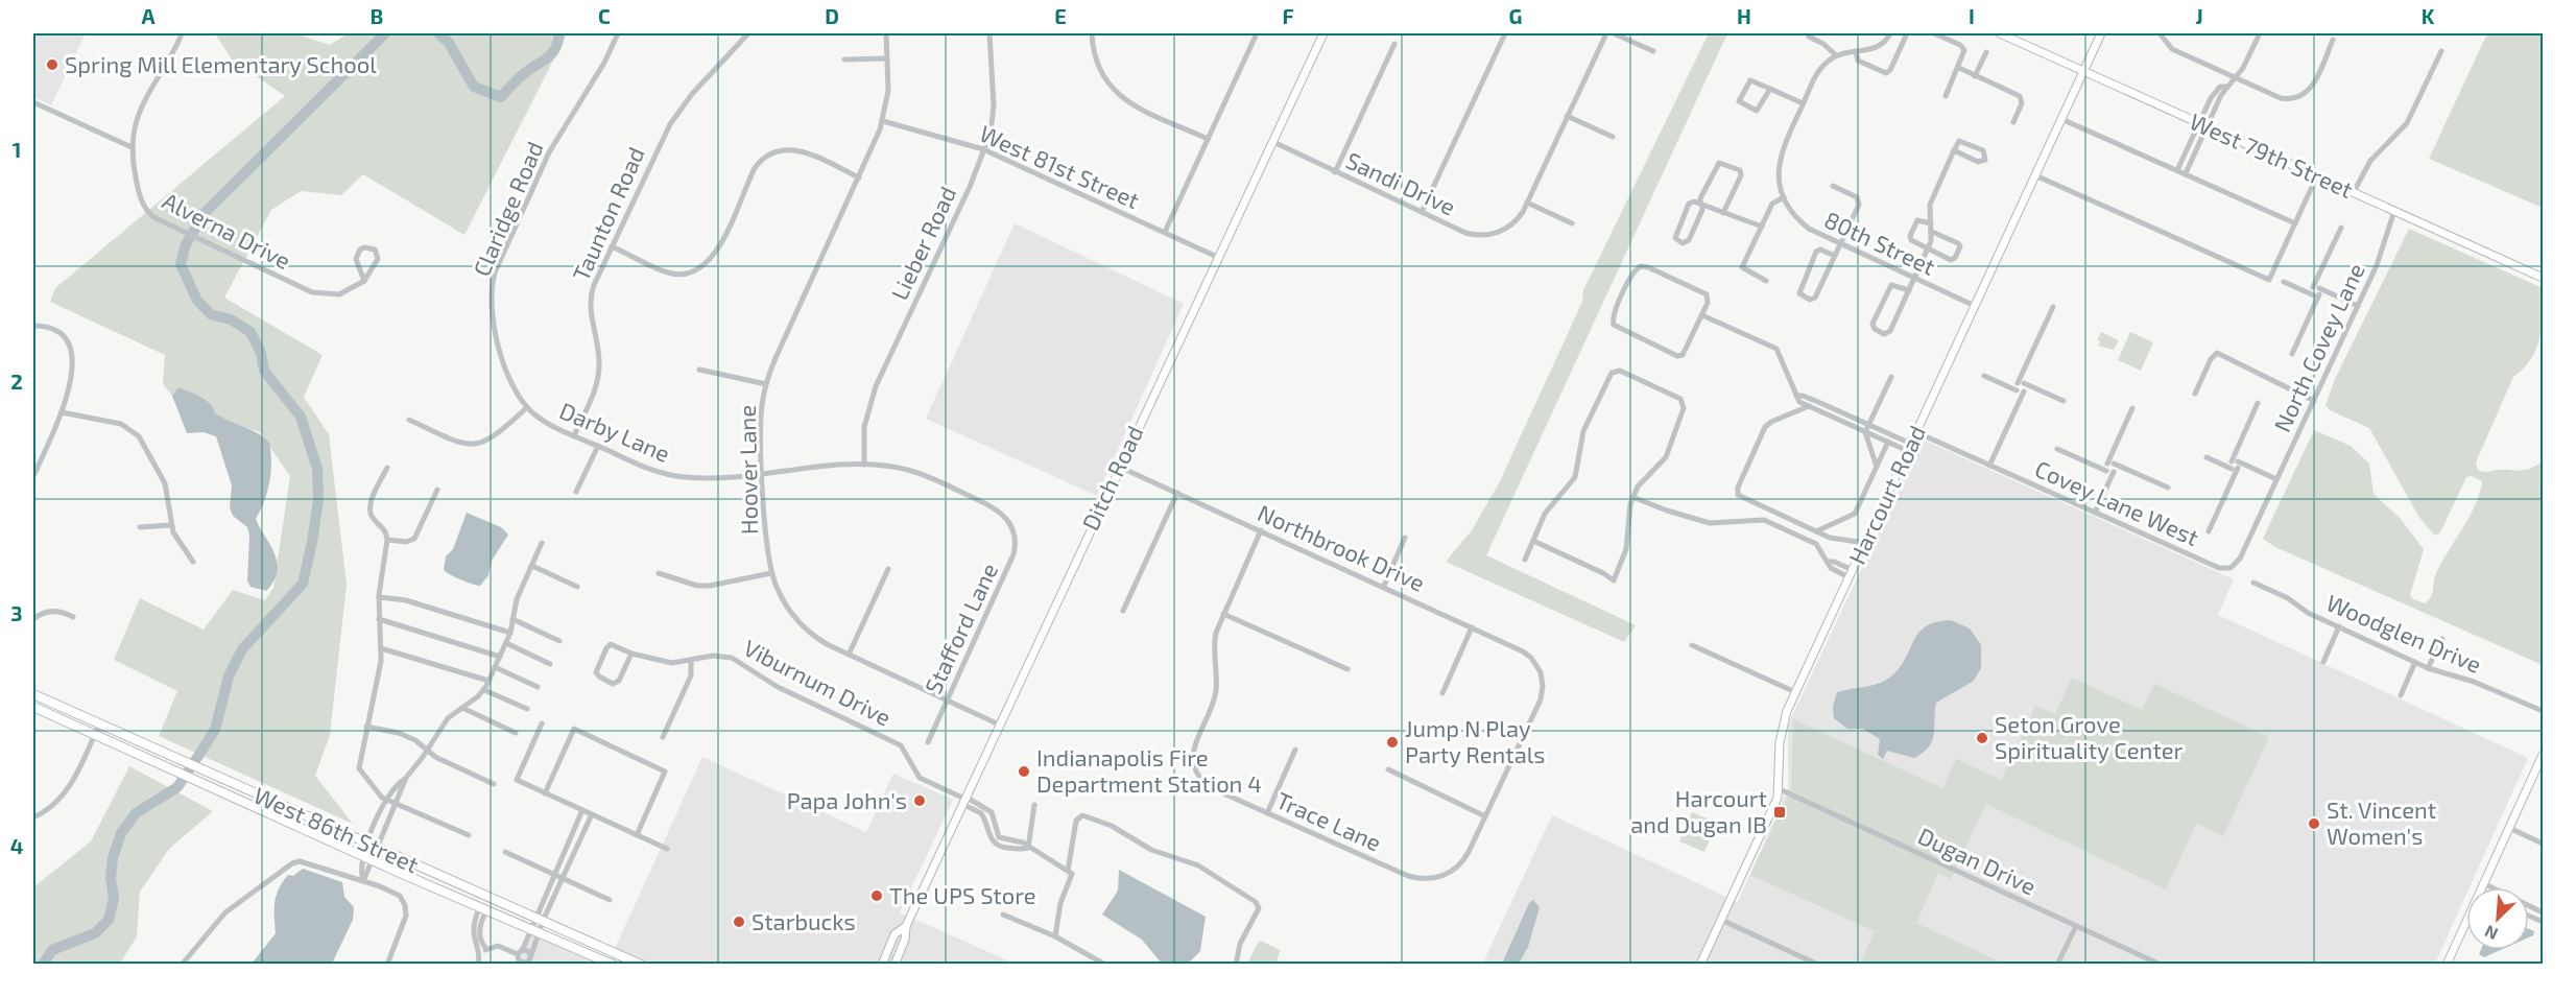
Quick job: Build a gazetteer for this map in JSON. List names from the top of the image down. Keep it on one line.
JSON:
{"streets":{"main road":["West 79th Street","Ditch Road","Harcourt Road","West 86th Street"],"street":["West 81st Street","Sandi Drive","Claridge Road","Taunton Road","Alverna Drive","Lieber Road","80th Street","North Covey Lane","Darby Lane","Hoover Lane","Covey Lane West","Northbrook Drive","Stafford Lane","Woodglen Drive","Viburnum Drive","Trace Lane","Dugan Drive"]},"crossings":[["West 79th Street","North Covey Lane"],["West 79th Street","Harcourt Road"],["West 81st Street","Lieber Road"],["West 81st Street","Hoover Lane"],["West 81st Street","Ditch Road"],["Sandi Drive","Ditch Road"],["Claridge Road","Darby Lane"],["Taunton Road","Darby Lane"],["Lieber Road","Darby Lane"],["80th Street","Harcourt Road"],["North Covey Lane","Covey Lane West"],["Darby Lane","Hoover Lane"],["Darby Lane","Stafford Lane"],["Hoover Lane","Ditch Road"],["Hoover Lane","Stafford Lane"],["Ditch Road","Northbrook Drive"],["Ditch Road","Viburnum Drive"],["Harcourt Road","Covey Lane West"],["Harcourt Road","Dugan Drive"],["Northbrook Drive","Trace Lane"]],"places":{"other":["Spring Mill Elementary School","Seton Grove Spirituality Center","Jump N Play Party Rentals","Indianapolis Fire Department Station 4","Papa John's","St. Vincent Women's","The UPS Store","Starbucks"],"transit":["Harcourt and Dugan IB"]},"north":"bottom left","grid":{"columns":["A","B","C","D","E","F","G","H","I","J","K"],"rows":["1","2","3","4"]}}
